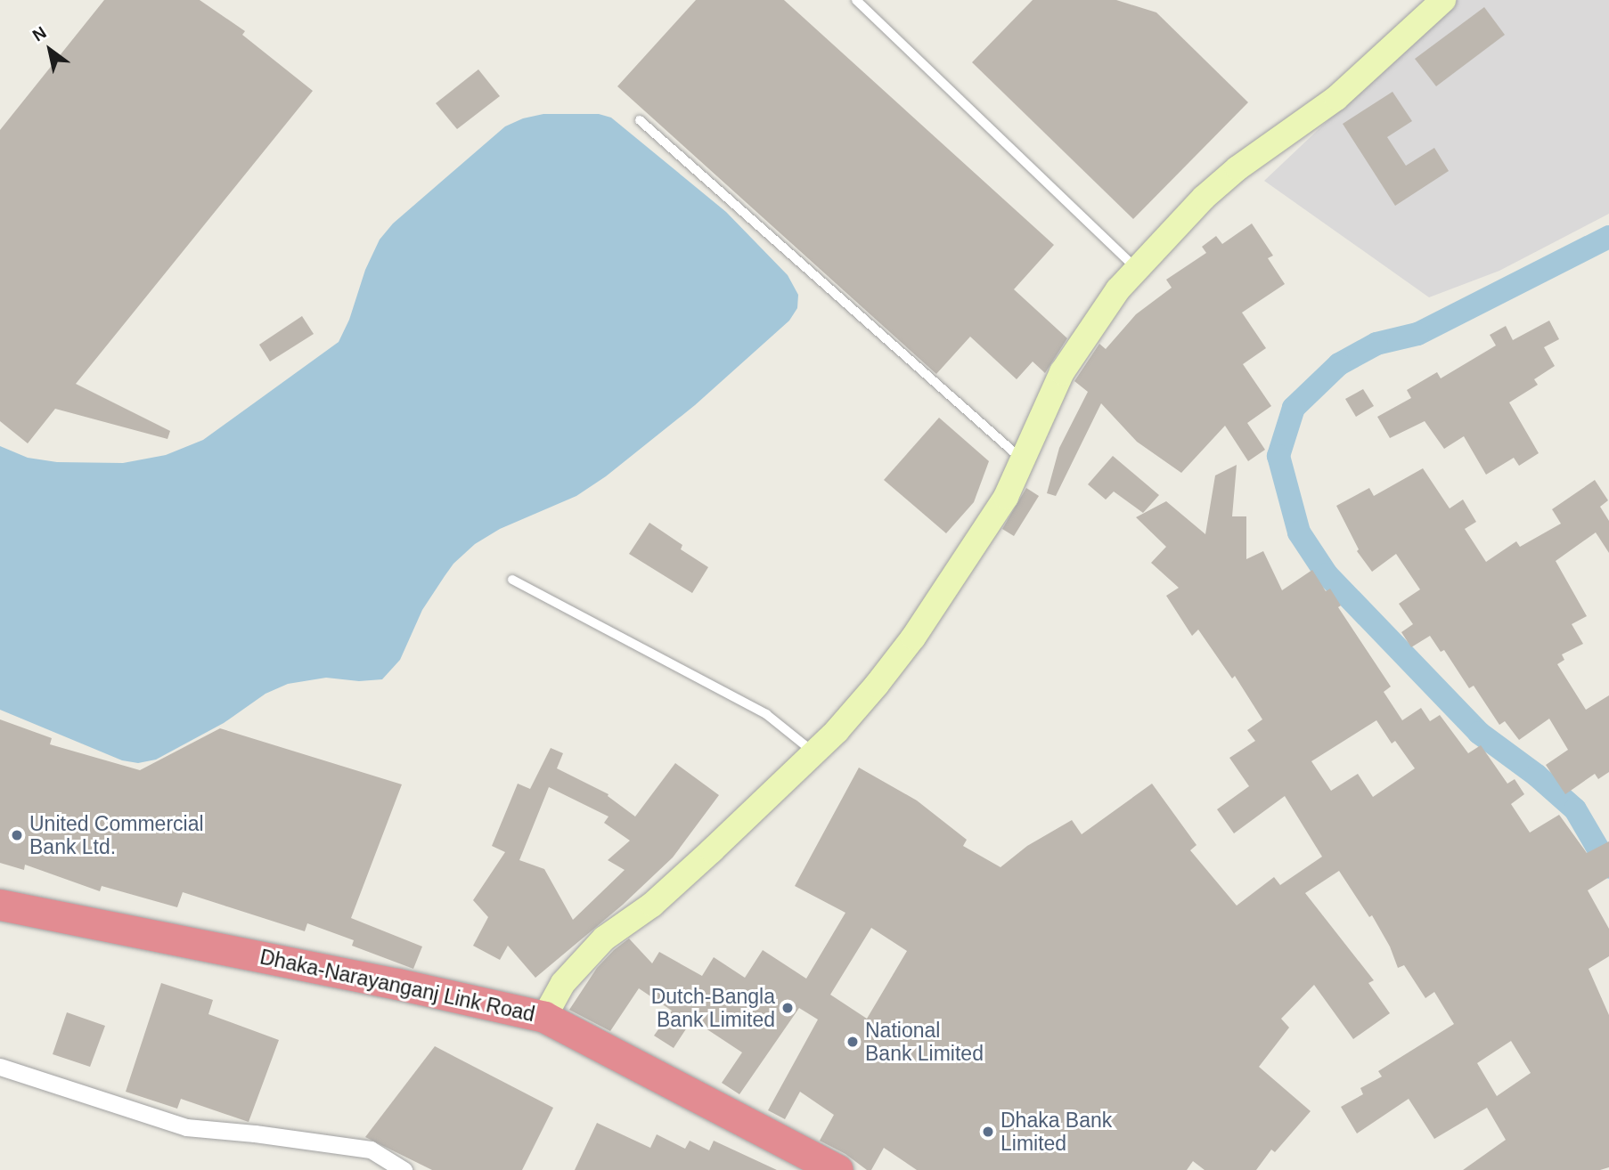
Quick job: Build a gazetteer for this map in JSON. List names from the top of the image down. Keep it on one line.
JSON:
{"streets":{"highway":["Dhaka-Narayanganj Link Road"]},"places":["United Commercial Bank Ltd.","Dutch-Bangla Bank Limited","National Bank Limited","Dhaka Bank Limited"],"north":"top left"}
